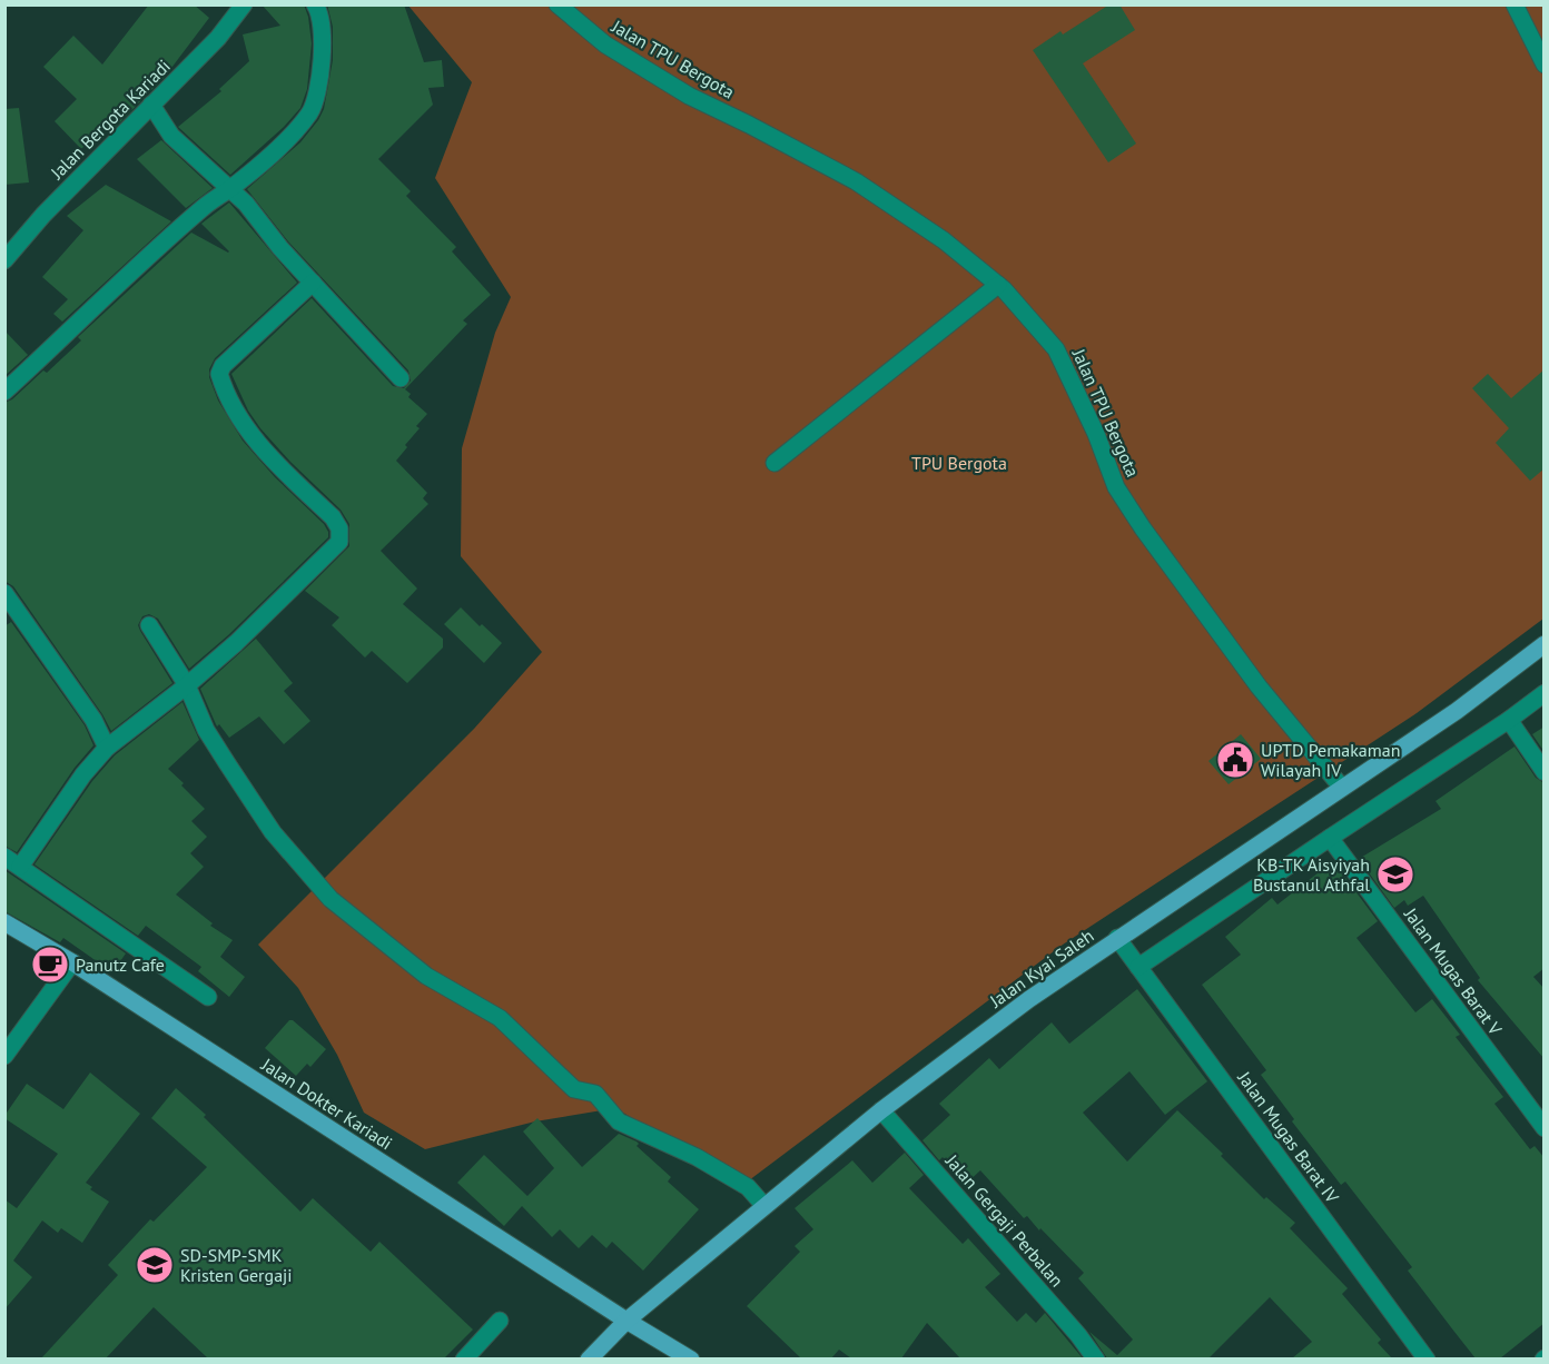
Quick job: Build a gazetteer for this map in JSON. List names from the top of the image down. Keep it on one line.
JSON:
{"streets":{"main road":["Jalan Kyai Saleh","Jalan Dokter Kariadi"],"street":["Jalan TPU Bergota","Jalan Bergota Kariadi","Jalan Mugas Barat V","Jalan Mugas Barat IV","Jalan Gergaji Perbalan"]},"crossings":[["Jalan TPU Bergota","Jalan Kyai Saleh"],["Jalan Kyai Saleh","Jalan Dokter Kariadi"],["Jalan Kyai Saleh","Jalan Mugas Barat IV"],["Jalan Kyai Saleh","Jalan Gergaji Perbalan"]],"parks":["TPU Bergota"],"places":{"public building":["UPTD Pemakaman Wilayah IV"],"school or university":["KB-TK Aisyiyah Bustanul Athfal","SD-SMP-SMK Kristen Gergaji"],"cafe":["Panutz Cafe"]}}
